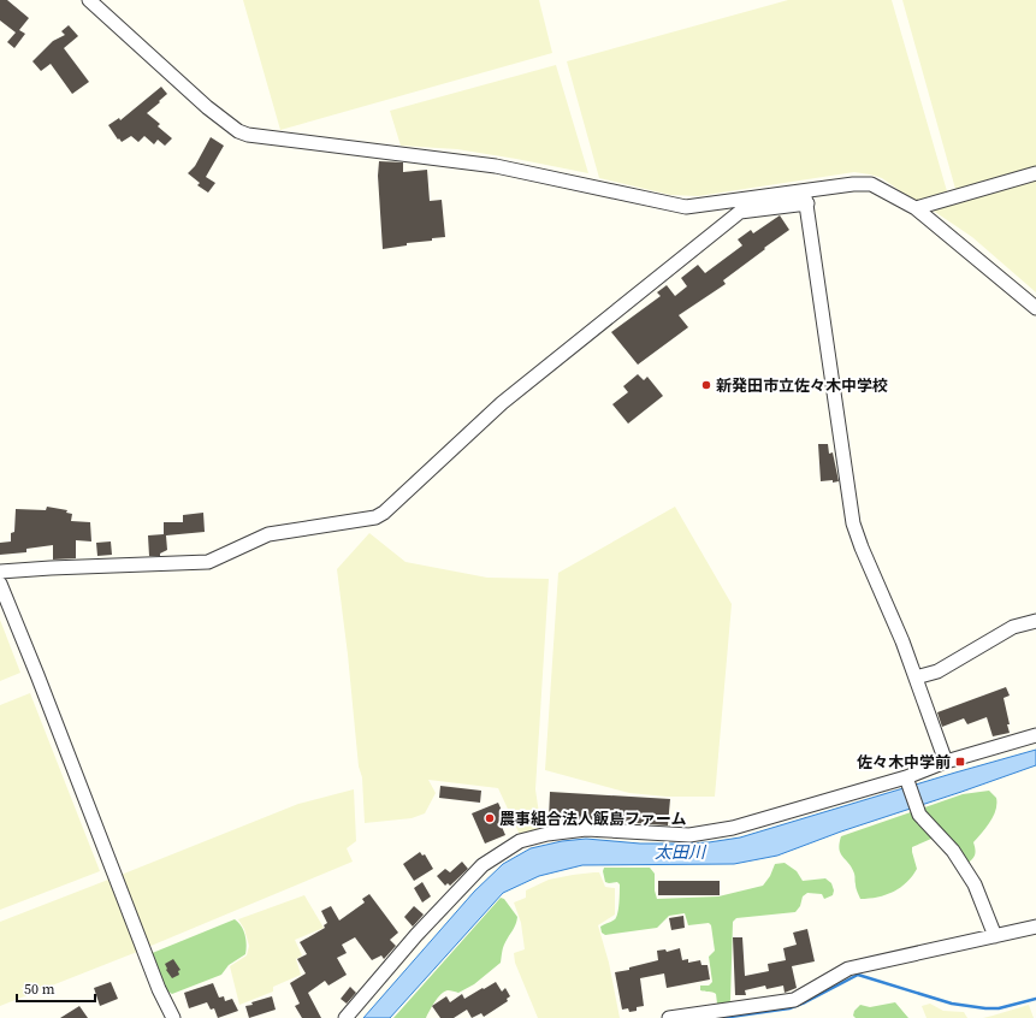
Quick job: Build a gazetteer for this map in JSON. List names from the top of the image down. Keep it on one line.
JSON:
{"water":["太田川"],"places":{"other":["新発田市立佐々木中学校","農事組合法人飯島ファーム"],"transit":["佐々木中学前"]},"scale_bar":"50 m"}
